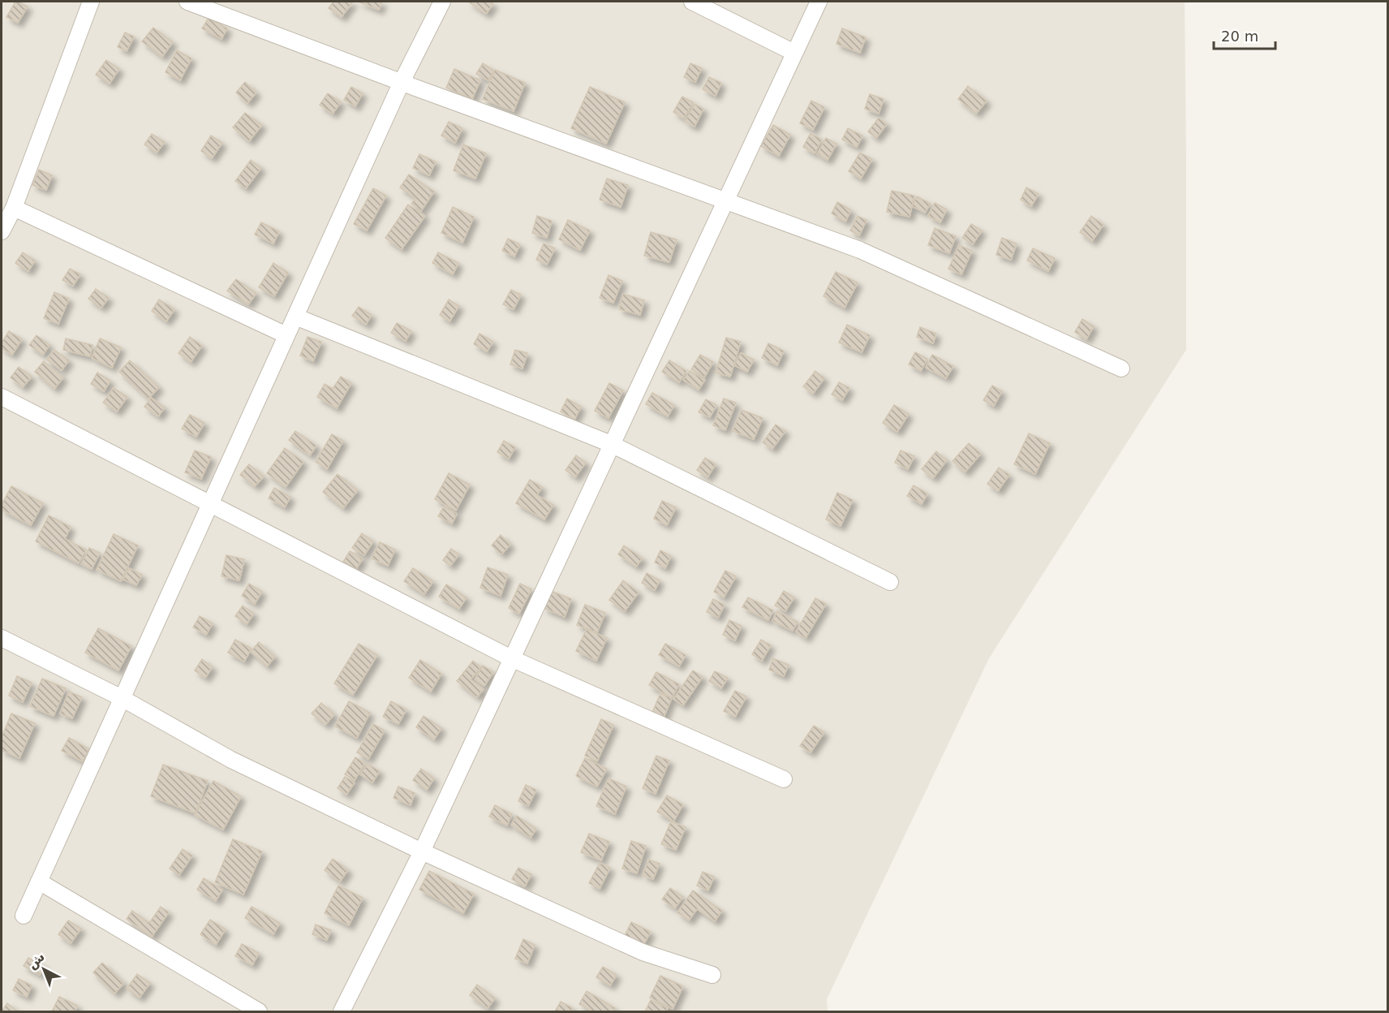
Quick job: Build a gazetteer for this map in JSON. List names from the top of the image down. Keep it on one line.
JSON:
{"scale_bar":"20 m","north":"top left"}
